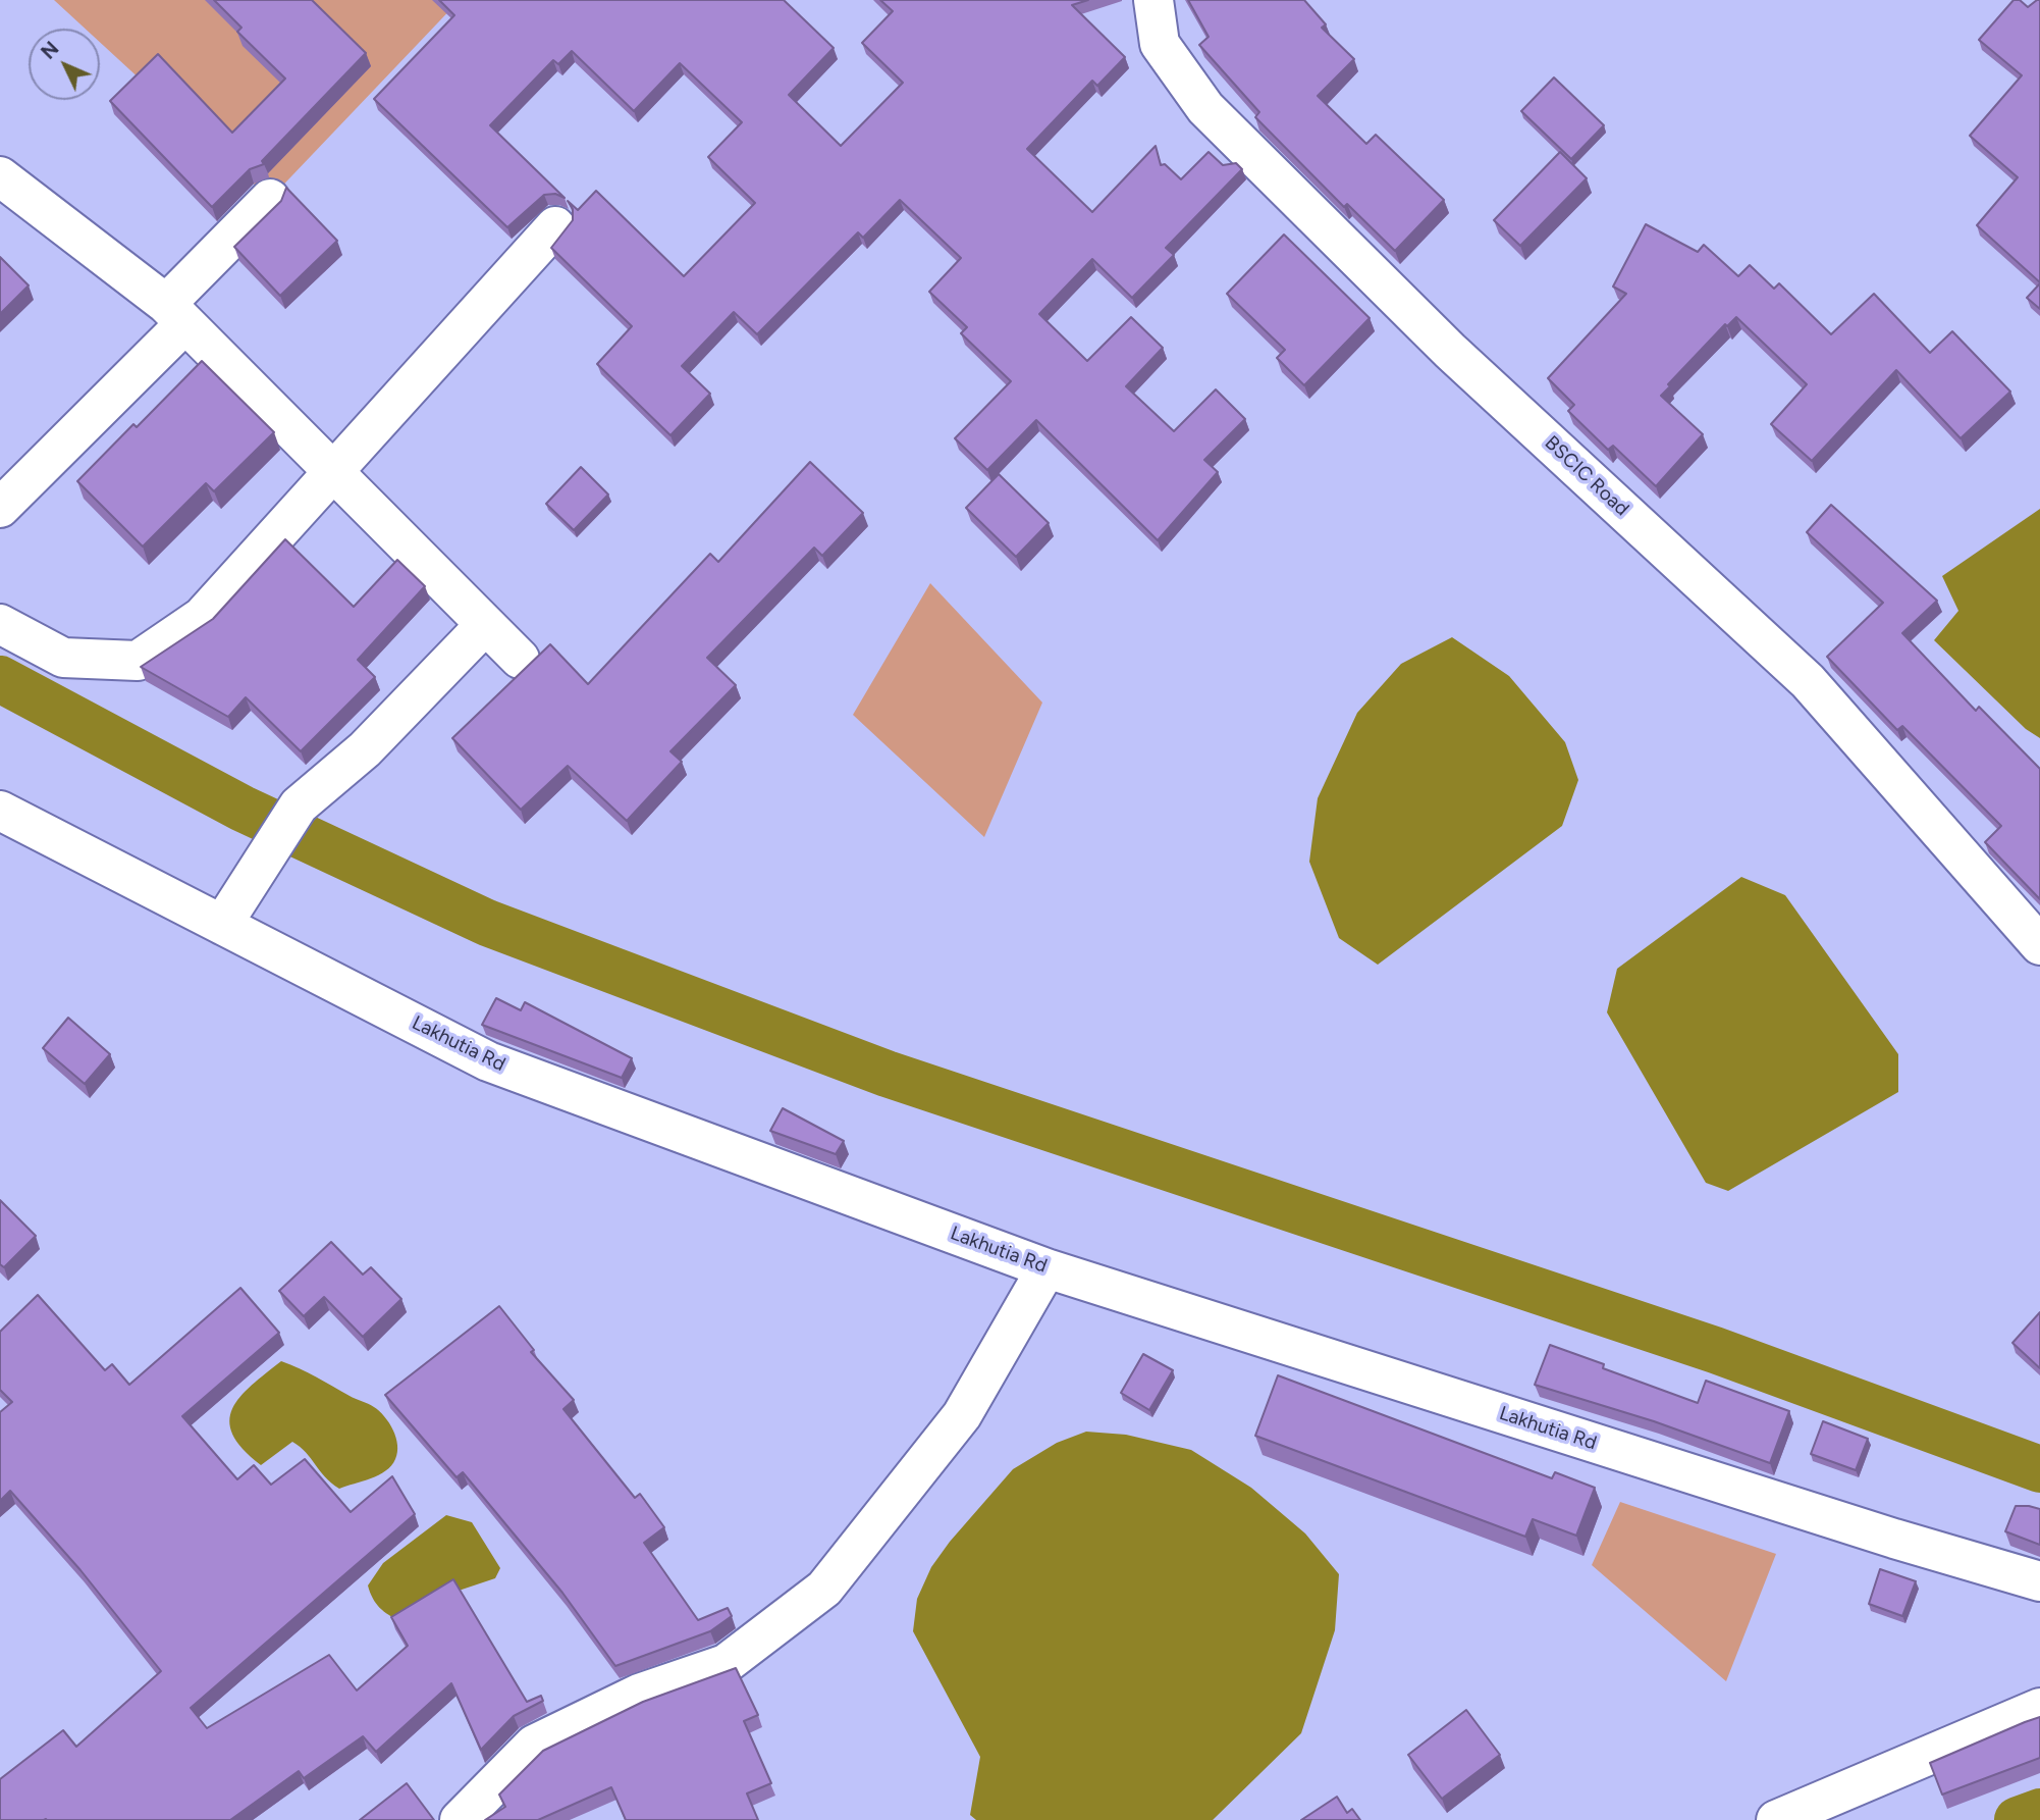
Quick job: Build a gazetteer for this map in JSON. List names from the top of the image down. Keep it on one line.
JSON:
{"streets":{"street":["BSCIC Road","Lakhutia Rd"]},"north":"top left"}
